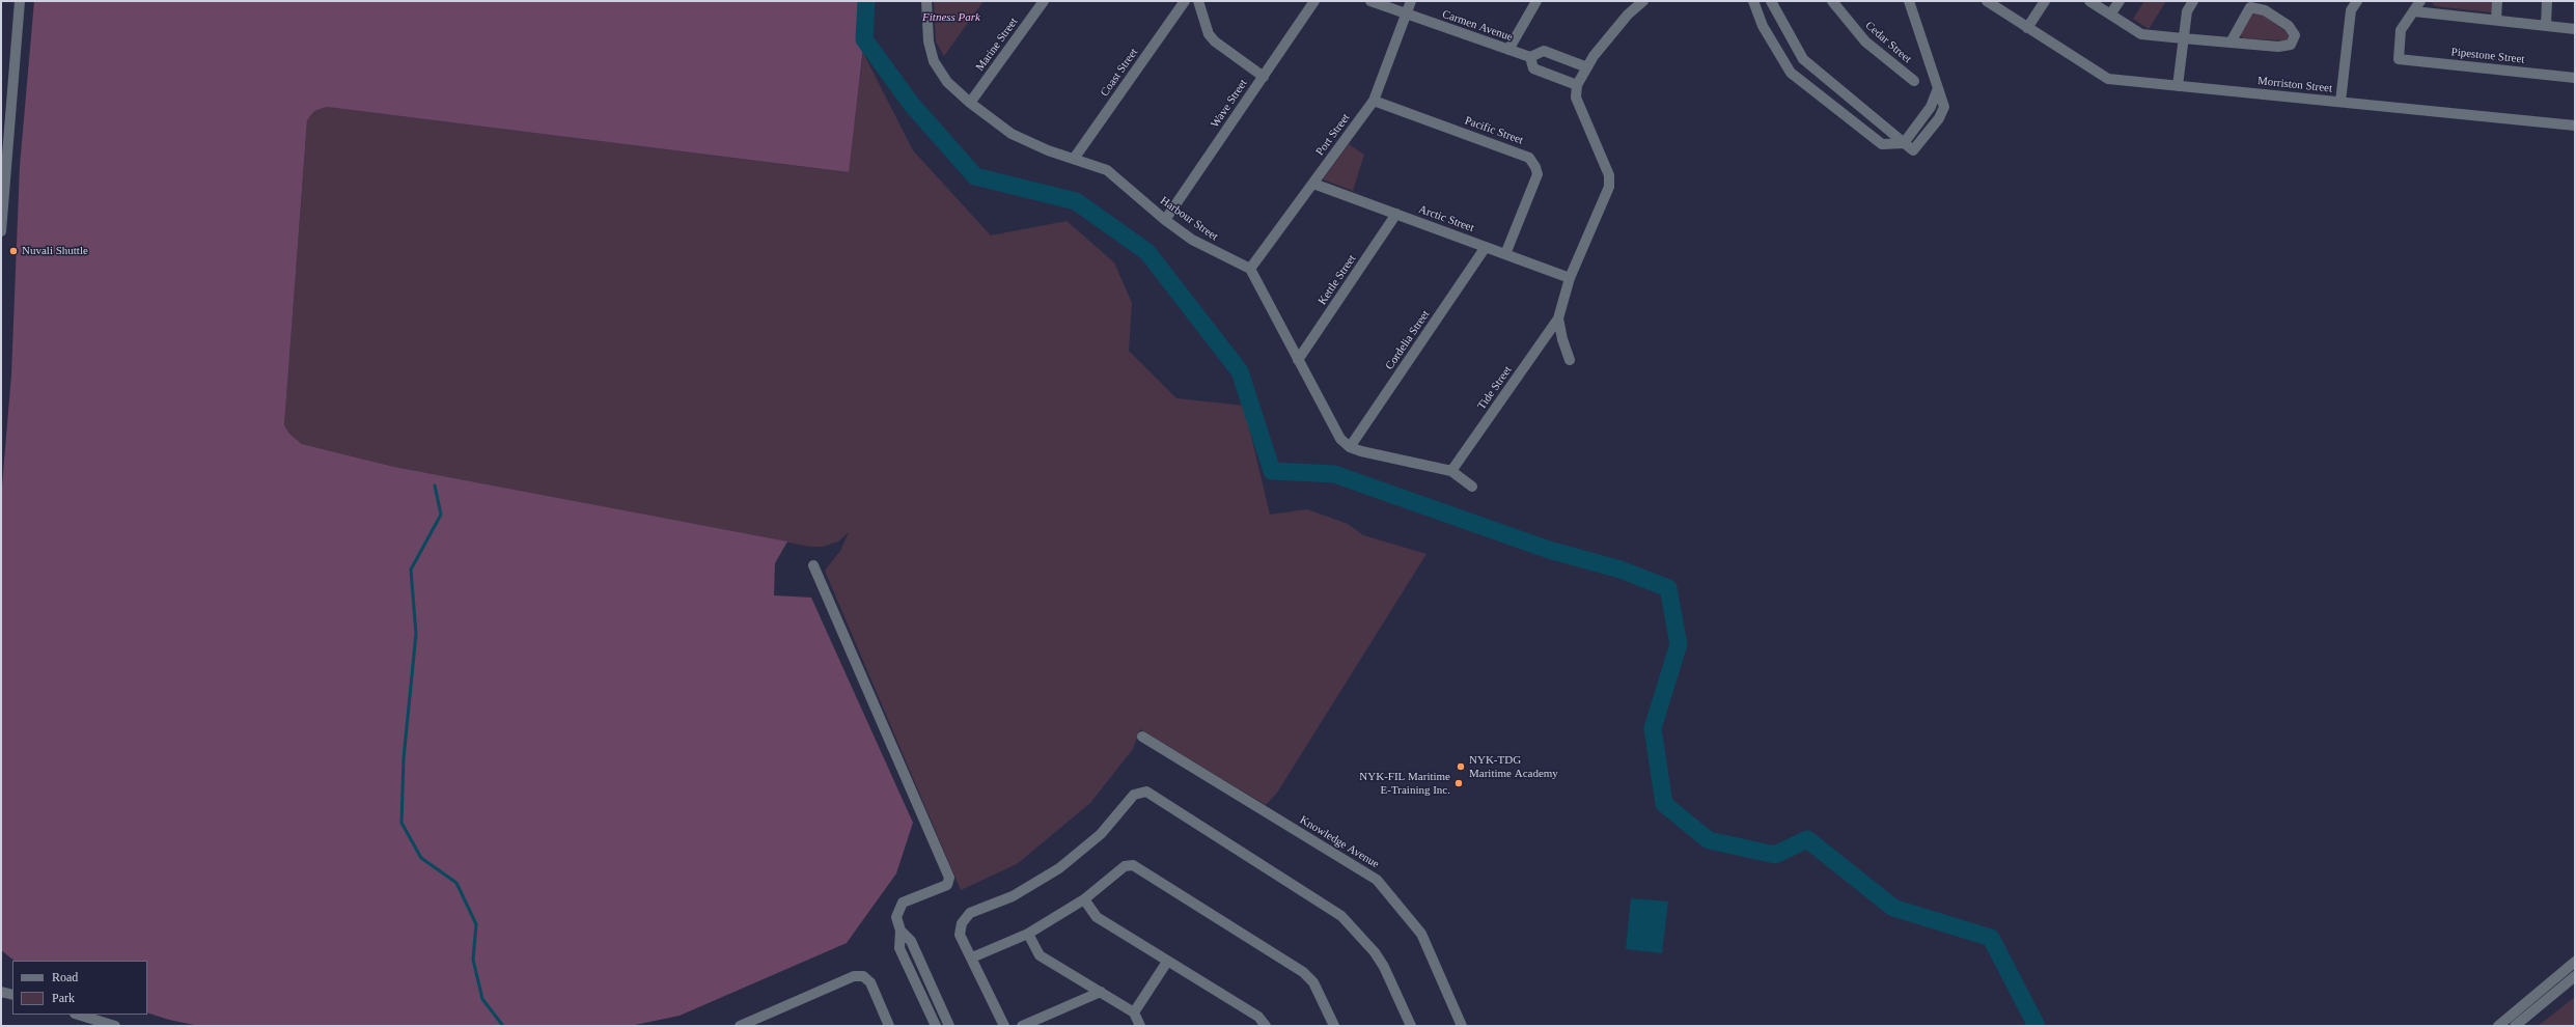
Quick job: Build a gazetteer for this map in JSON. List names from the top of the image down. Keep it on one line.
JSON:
{"streets":{"street":["Carmen Avenue","Cedar Street","Marine Street","Pipestone Street","Coast Street","Morriston Street","Wave Street","Pacific Street","Port Street","Harbour Street","Arctic Street","Kettle Street","Cordelia Street","Tide Street","Knowledge Avenue"]},"crossings":[["Carmen Avenue","Port Street"],["Marine Street","Harbour Street"],["Coast Street","Harbour Street"],["Wave Street","Harbour Street"],["Pacific Street","Port Street"],["Pacific Street","Arctic Street"],["Port Street","Harbour Street"],["Port Street","Arctic Street"],["Arctic Street","Kettle Street"],["Arctic Street","Cordelia Street"]],"parks":["Fitness Park"],"places":["Nuvali Shuttle","NYK-TDG Maritime Academy","NYK-FIL Maritime E-Training Inc."],"legend":["Road","Park"]}
